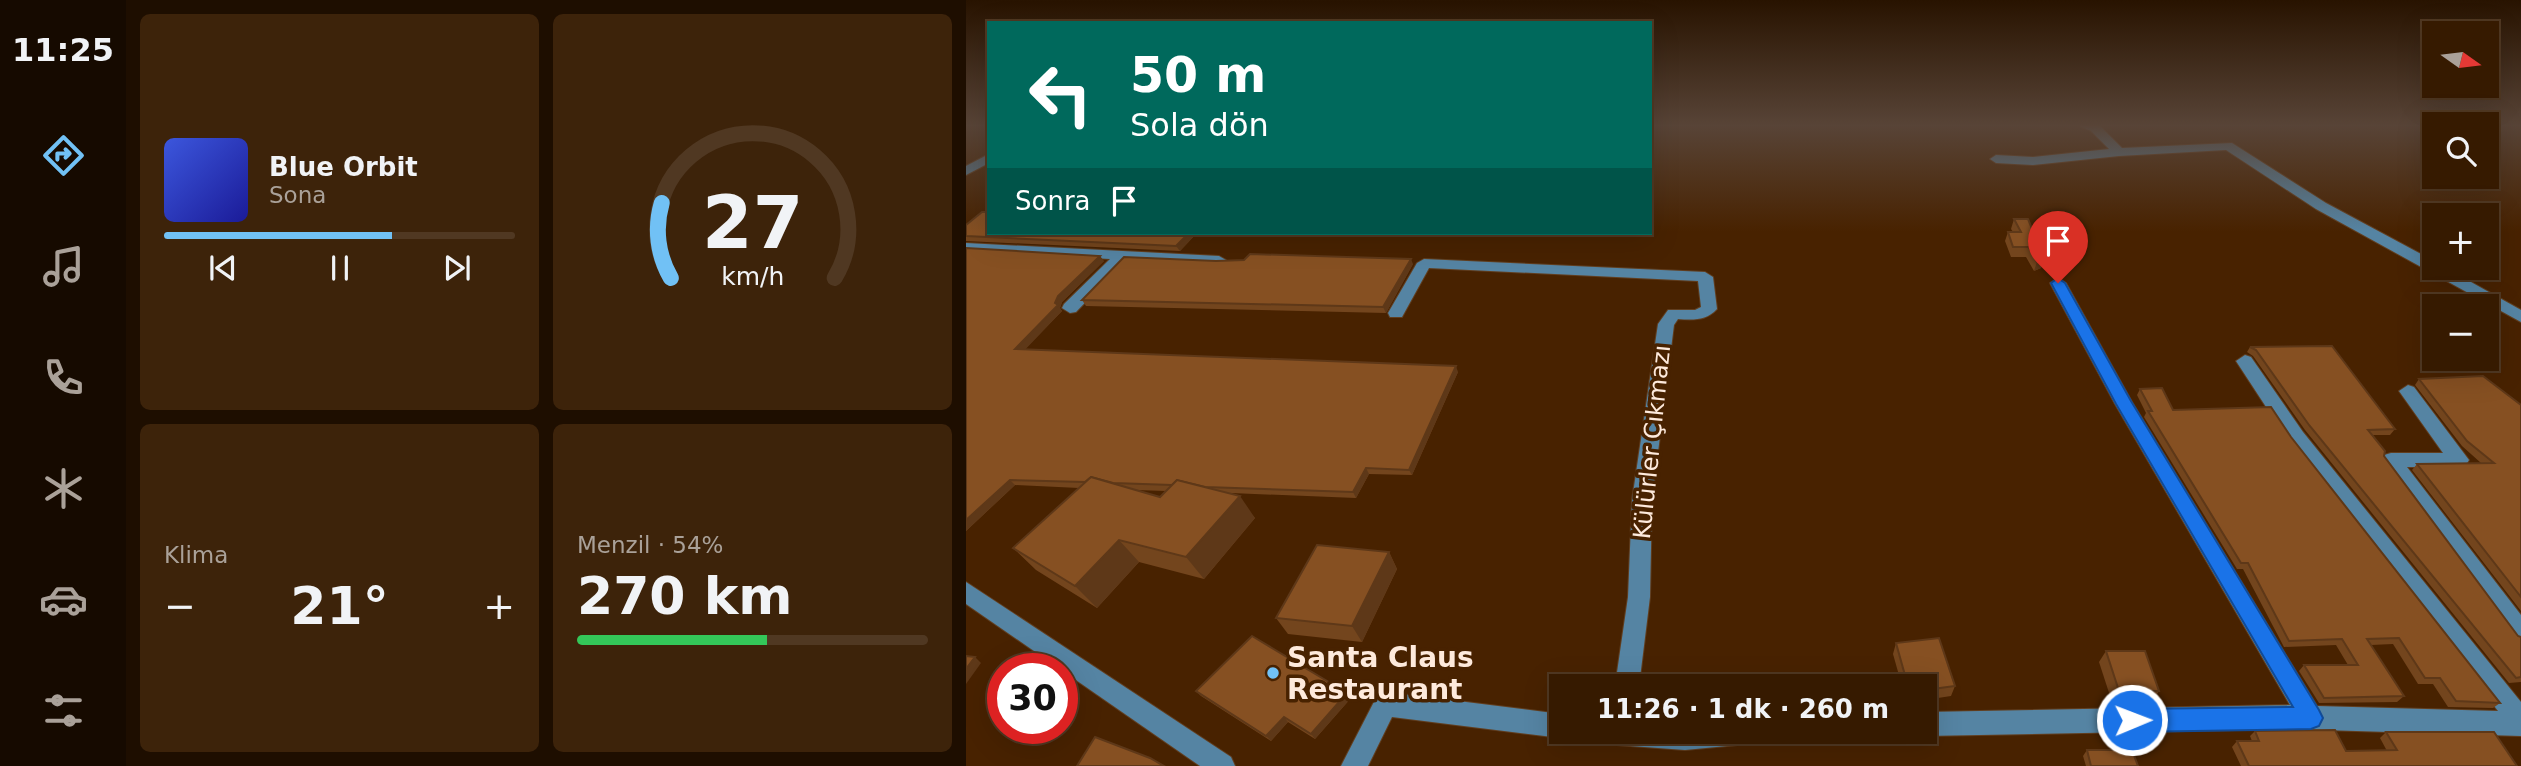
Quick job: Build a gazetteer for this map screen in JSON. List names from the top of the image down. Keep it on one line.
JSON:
{"streets":{"street":["Külürler Çıkmazı"]},"places":["Santa Claus Restaurant"],"north":"right","page":{"tabs":"11:25","map_buttons":["+","−"],"turn":["50 m","Sola dön"],"song":["Blue Orbit","Sona"],"then":"Sonra","tile":["Klima",["Menzil · 54%","270 km"]],"heat":["−","21°","+"],"limit":"30","trip":"11:26 · 1 dk · 260 m","gauge":["27","km/h"]}}
